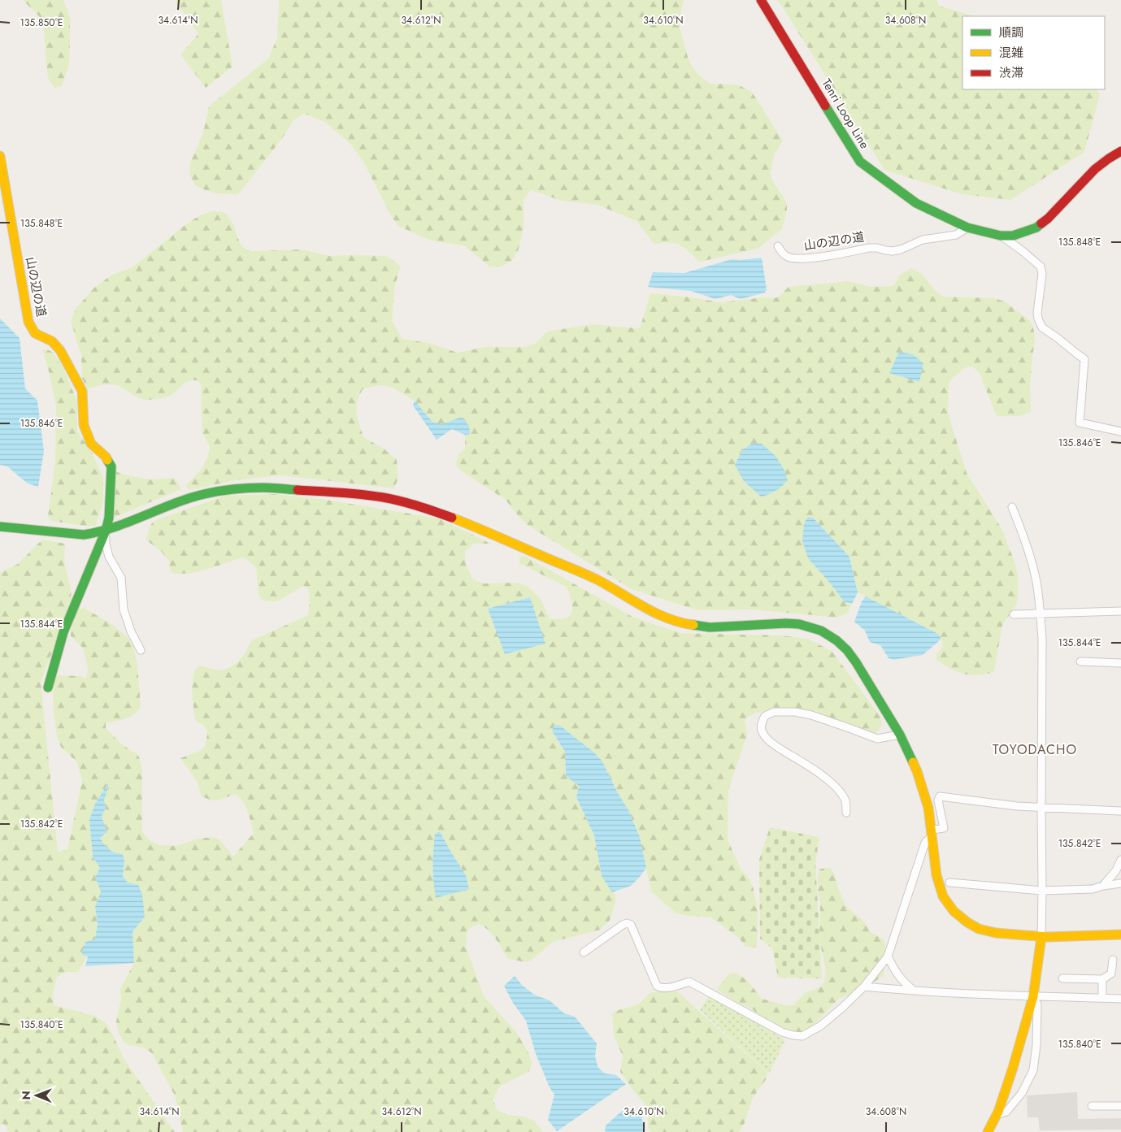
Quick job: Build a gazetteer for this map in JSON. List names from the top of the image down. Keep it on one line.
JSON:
{"streets":{"street":["Tenri Loop Line","山の辺の道"]},"crossings":[["Tenri Loop Line","山の辺の道"]],"districts":["TOYODACHO"],"legend":["順調","混雑","渋滞"],"north":"left","coordinates":["34.614°N","34.612°N","34.610°N","34.608°N","135.850°E","135.848°E","135.846°E","135.844°E","135.842°E","135.840°E"]}
